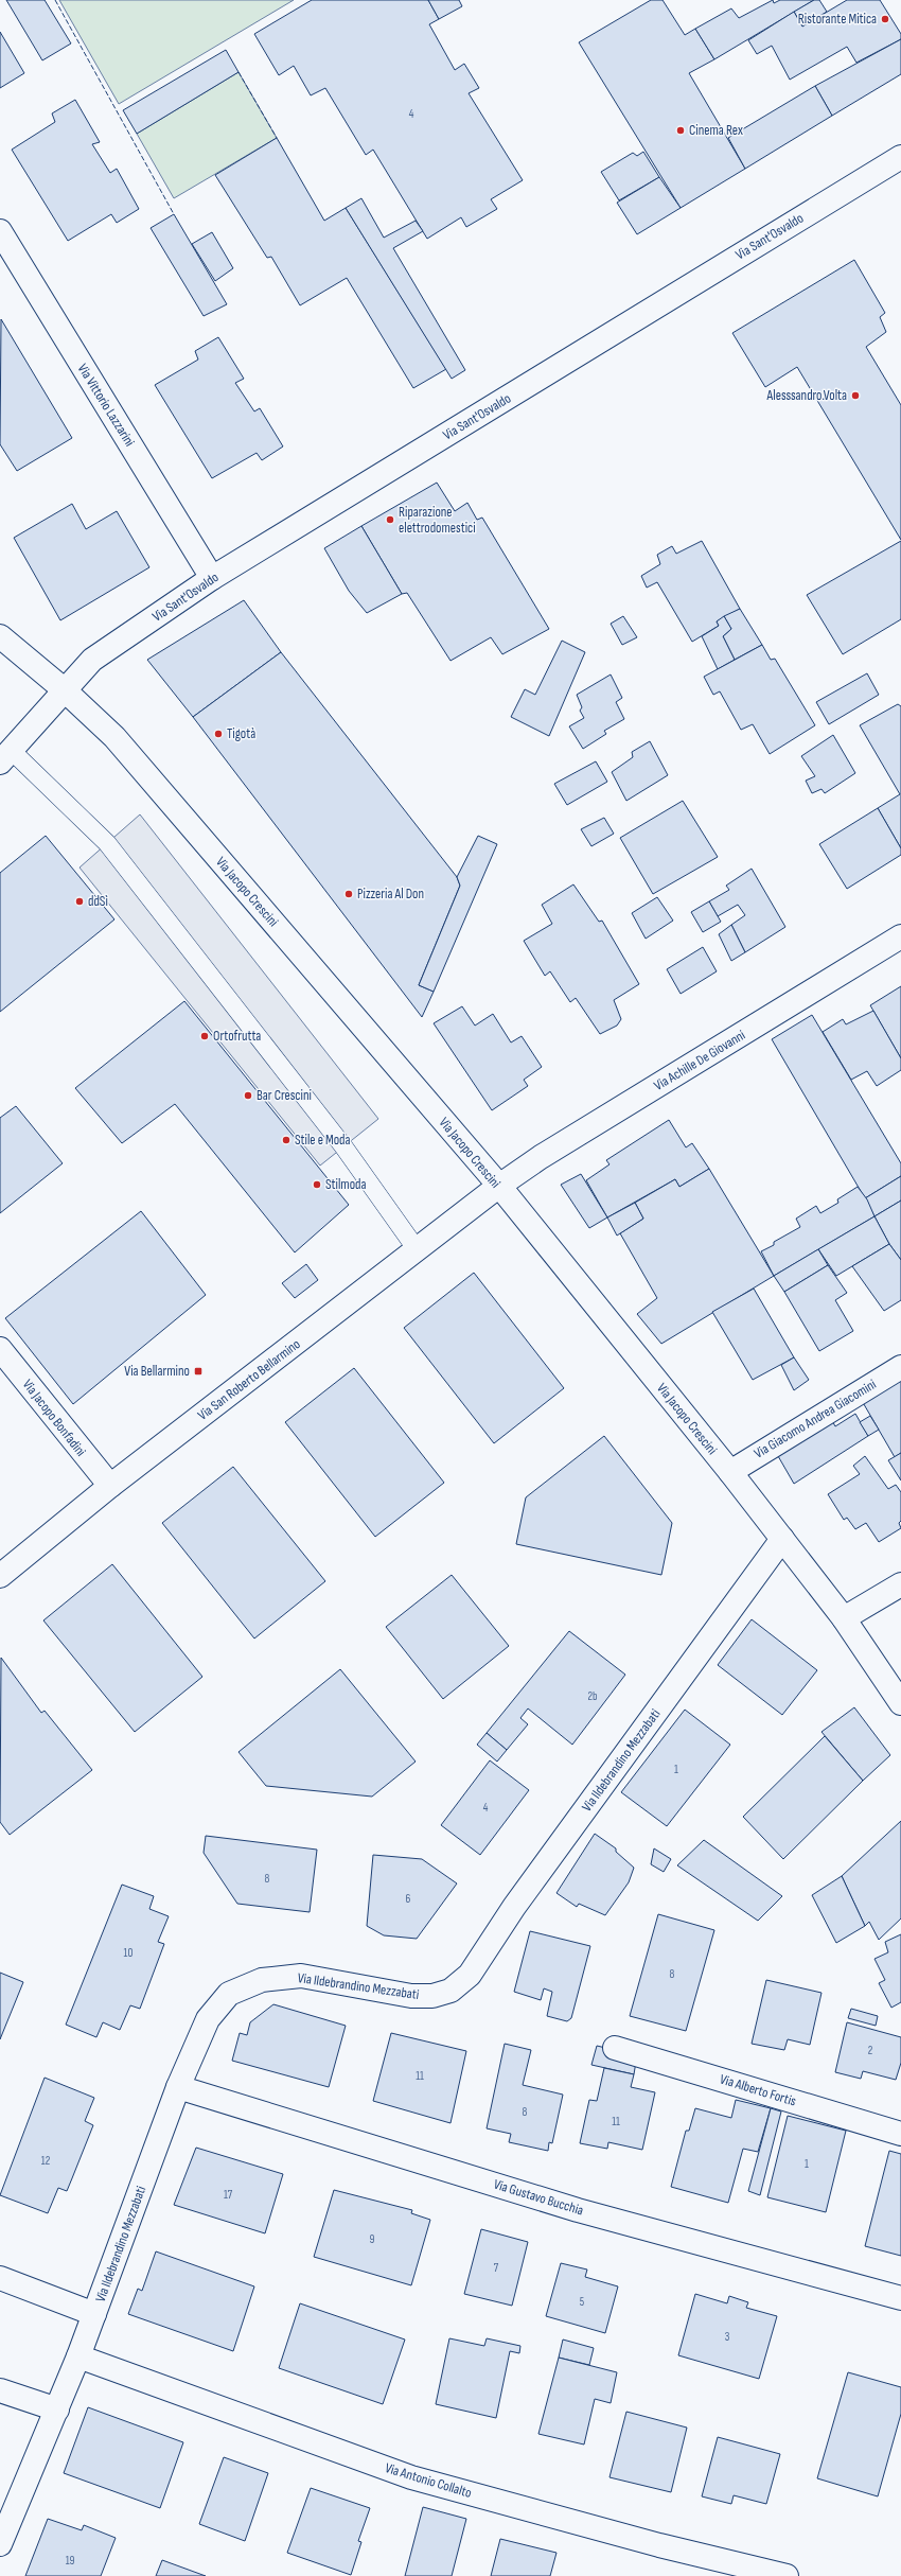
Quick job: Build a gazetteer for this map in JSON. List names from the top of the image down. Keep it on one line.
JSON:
{"streets":{"street":["Via Sant'Osvaldo","Via Vittorio Lazzarini","Via Jacopo Crescini","Via Achille De Giovanni","Via San Roberto Bellarmino","Via Jacopo Bonfadini","Via Giacomo Andrea Giacomini","Via Ildebrandino Mezzabati","Via Alberto Fortis","Via Gustavo Bucchia","Via Antonio Collalto"]},"crossings":[["Via Sant'Osvaldo","Via Vittorio Lazzarini"],["Via Sant'Osvaldo","Via Jacopo Crescini"],["Via Jacopo Crescini","Via Achille De Giovanni"],["Via Jacopo Crescini","Via San Roberto Bellarmino"],["Via Jacopo Crescini","Via Giacomo Andrea Giacomini"],["Via Jacopo Crescini","Via Ildebrandino Mezzabati"],["Via Achille De Giovanni","Via San Roberto Bellarmino"],["Via San Roberto Bellarmino","Via Jacopo Bonfadini"],["Via Ildebrandino Mezzabati","Via Gustavo Bucchia"],["Via Ildebrandino Mezzabati","Via Antonio Collalto"]],"places":{"other":["Ristorante Mitica","Cinema Rex","Alesssandro.Volta","Riparazione elettrodomestici","Tigotà","Pizzeria Al Don","ddSì","Ortofrutta","Bar Crescini","Stile e Moda","Stilmoda"],"transit":["Via Bellarmino"]},"house_numbers":["4","2b","1","4","8","6","10","8","2","11","8","11","12","1","17","9","7","5","3","19"]}
